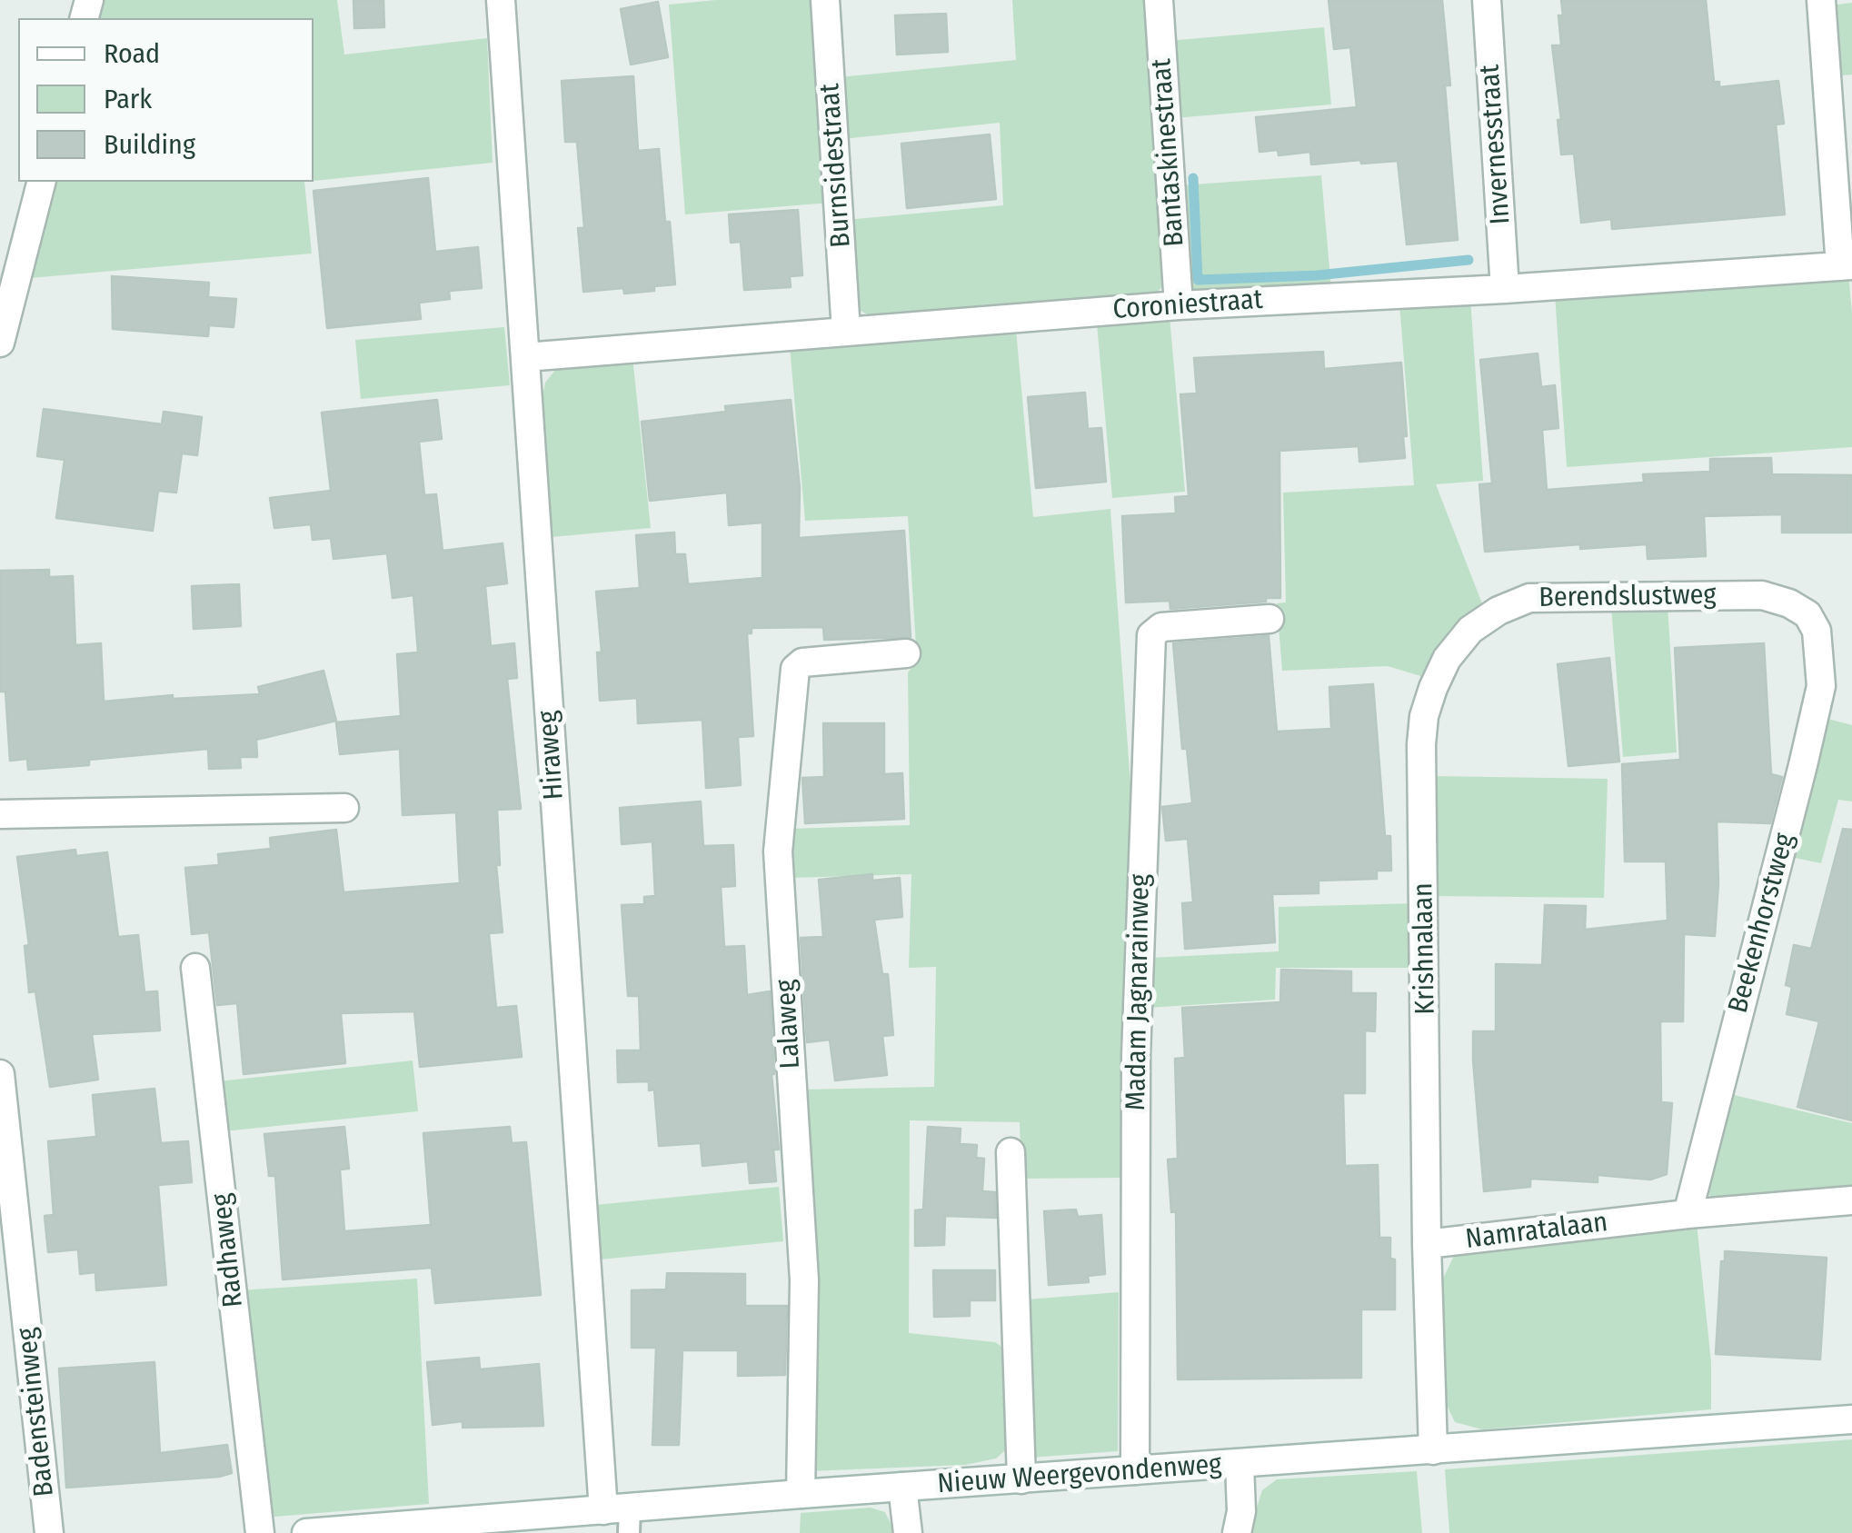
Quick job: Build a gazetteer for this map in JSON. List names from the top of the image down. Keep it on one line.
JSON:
{"streets":{"street":["Invernesstraat","Bantaskinestraat","Burnsidestraat","Coroniestraat","Berendslustweg","Hiraweg","Beekenhorstweg","Krishnalaan","Madam Jagnarainweg","Lalaweg","Namratalaan","Radhaweg","Badensteinweg","Nieuw Weergevondenweg"]},"crossings":[["Invernesstraat","Coroniestraat"],["Bantaskinestraat","Coroniestraat"],["Burnsidestraat","Coroniestraat"],["Coroniestraat","Hiraweg"],["Berendslustweg","Beekenhorstweg"],["Berendslustweg","Krishnalaan"],["Hiraweg","Nieuw Weergevondenweg"],["Beekenhorstweg","Namratalaan"],["Krishnalaan","Namratalaan"],["Madam Jagnarainweg","Nieuw Weergevondenweg"],["Lalaweg","Nieuw Weergevondenweg"],["Namratalaan","Nieuw Weergevondenweg"]],"legend":["Road","Park","Building"]}
